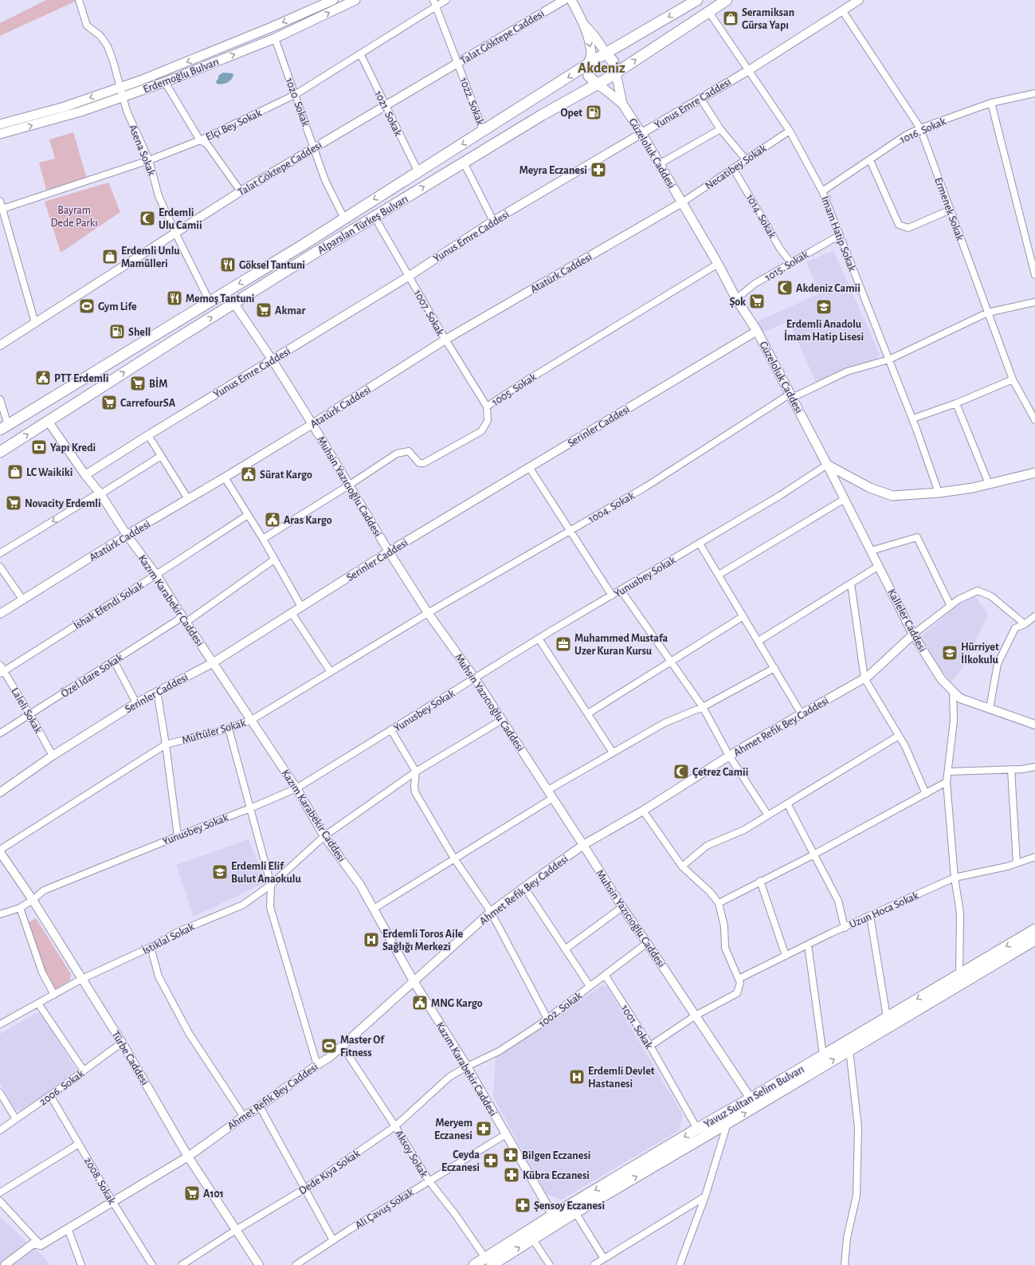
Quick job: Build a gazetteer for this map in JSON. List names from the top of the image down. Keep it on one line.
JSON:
{"streets":{"main road":["Erdemoğlu Bulvarı","Güzeloluk Caddesi","Alparslan Türkeş Bulvarı","Yavuz Sultan Selim Bulvarı"],"street":["Talat Göktepe Caddesi","1022. Sokak","1020. Sokak","Yunus Emre Caddesi","1021. Sokak","Elçi Bey Sokak","1016. Sokak","Asena Sokak","Necatibey Sokak","Ermenek Sokak","1014. Sokak","İmam Hatip Sokak","1015. Sokak","Atatürk Caddesi","1007. Sokak","1005. Sokak","Serinler Caddesi","Muhsin Yazıcıoğlu Caddesi","1004. Sokak","Yunusbey Sokak","Kazım Karabekir Caddesi","İshak Efendi Sokak","Kalleler Caddesi","Özel İdare Sokak","Laleli Sokak","Ahmet Refik Bey Caddesi","Müftüler Sokak","Uzun Hoca Sokak","İstiklal Sokak","1002. Sokak","1001. Sokak","Türbe Caddesi","2006. Sokak","Aksoy Sokak","Dede Kiya Sokak","2008. Sokak","Ali Çavuş Sokak"]},"crossings":[["Talat Göktepe Caddesi","1022. Sokak"],["Talat Göktepe Caddesi","1020. Sokak"],["Talat Göktepe Caddesi","1021. Sokak"],["Talat Göktepe Caddesi","Asena Sokak"],["Erdemoğlu Bulvarı","1020. Sokak"],["Erdemoğlu Bulvarı","Asena Sokak"],["1022. Sokak","Elçi Bey Sokak"],["1022. Sokak","Alparslan Türkeş Bulvarı"],["1020. Sokak","Elçi Bey Sokak"],["1020. Sokak","Alparslan Türkeş Bulvarı"],["Yunus Emre Caddesi","Güzeloluk Caddesi"],["Yunus Emre Caddesi","Ermenek Sokak"],["Yunus Emre Caddesi","İmam Hatip Sokak"],["Yunus Emre Caddesi","1007. Sokak"],["Yunus Emre Caddesi","Muhsin Yazıcıoğlu Caddesi"],["Yunus Emre Caddesi","Kazım Karabekir Caddesi"],["1021. Sokak","Elçi Bey Sokak"],["1021. Sokak","Alparslan Türkeş Bulvarı"],["Elçi Bey Sokak","Asena Sokak"],["1016. Sokak","Ermenek Sokak"],["1016. Sokak","İmam Hatip Sokak"],["Asena Sokak","Alparslan Türkeş Bulvarı"],["Güzeloluk Caddesi","Necatibey Sokak"],["Güzeloluk Caddesi","Alparslan Türkeş Bulvarı"],["Güzeloluk Caddesi","1015. Sokak"],["Güzeloluk Caddesi","Atatürk Caddesi"],["Güzeloluk Caddesi","1005. Sokak"],["Güzeloluk Caddesi","Serinler Caddesi"],["Güzeloluk Caddesi","1004. Sokak"],["Güzeloluk Caddesi","Yunusbey Sokak"],["Güzeloluk Caddesi","Kalleler Caddesi"],["Necatibey Sokak","1014. Sokak"],["Necatibey Sokak","İmam Hatip Sokak"],["Necatibey Sokak","Atatürk Caddesi"],["Ermenek Sokak","1004. Sokak"],["1014. Sokak","1015. Sokak"],["Alparslan Türkeş Bulvarı","İmam Hatip Sokak"],["Alparslan Türkeş Bulvarı","1007. Sokak"],["Alparslan Türkeş Bulvarı","Muhsin Yazıcıoğlu Caddesi"],["Alparslan Türkeş Bulvarı","Kazım Karabekir Caddesi"],["İmam Hatip Sokak","1015. Sokak"],["İmam Hatip Sokak","1004. Sokak"],["Atatürk Caddesi","1007. Sokak"],["Atatürk Caddesi","Muhsin Yazıcıoğlu Caddesi"],["Atatürk Caddesi","Kazım Karabekir Caddesi"],["1007. Sokak","1005. Sokak"],["1005. Sokak","Muhsin Yazıcıoğlu Caddesi"],["Serinler Caddesi","Muhsin Yazıcıoğlu Caddesi"],["Serinler Caddesi","Kazım Karabekir Caddesi"],["Serinler Caddesi","Laleli Sokak"],["Muhsin Yazıcıoğlu Caddesi","1004. Sokak"],["Muhsin Yazıcıoğlu Caddesi","Yunusbey Sokak"],["Muhsin Yazıcıoğlu Caddesi","Ahmet Refik Bey Caddesi"],["Muhsin Yazıcıoğlu Caddesi","Müftüler Sokak"],["Muhsin Yazıcıoğlu Caddesi","İstiklal Sokak"],["Muhsin Yazıcıoğlu Caddesi","1002. Sokak"],["Muhsin Yazıcıoğlu Caddesi","Yavuz Sultan Selim Bulvarı"],["1004. Sokak","Müftüler Sokak"],["Yunusbey Sokak","Kazım Karabekir Caddesi"],["Yunusbey Sokak","Kalleler Caddesi"],["Yunusbey Sokak","Türbe Caddesi"],["Kazım Karabekir Caddesi","İshak Efendi Sokak"],["Kazım Karabekir Caddesi","Özel İdare Sokak"],["Kazım Karabekir Caddesi","Ahmet Refik Bey Caddesi"],["Kazım Karabekir Caddesi","Müftüler Sokak"],["Kazım Karabekir Caddesi","İstiklal Sokak"],["Kazım Karabekir Caddesi","1002. Sokak"],["Kazım Karabekir Caddesi","Yavuz Sultan Selim Bulvarı"],["Kazım Karabekir Caddesi","Dede Kiya Sokak"],["Kazım Karabekir Caddesi","Ali Çavuş Sokak"],["İshak Efendi Sokak","Laleli Sokak"],["Kalleler Caddesi","Ahmet Refik Bey Caddesi"],["Özel İdare Sokak","Laleli Sokak"],["Ahmet Refik Bey Caddesi","Türbe Caddesi"],["Ahmet Refik Bey Caddesi","Aksoy Sokak"],["Ahmet Refik Bey Caddesi","2008. Sokak"],["İstiklal Sokak","Türbe Caddesi"],["1002. Sokak","1001. Sokak"],["1002. Sokak","Dede Kiya Sokak"],["1001. Sokak","Yavuz Sultan Selim Bulvarı"],["Türbe Caddesi","2006. Sokak"],["Türbe Caddesi","Dede Kiya Sokak"],["2006. Sokak","2008. Sokak"],["Yavuz Sultan Selim Bulvarı","Aksoy Sokak"],["Aksoy Sokak","Dede Kiya Sokak"],["Aksoy Sokak","Ali Çavuş Sokak"]],"districts":["Akdeniz"],"parks":["Bayram Dede Parkı"],"places":{"shop":["Seramiksan Gürsa Yapı","Erdemli Unlu Mamülleri","LC Waikiki"],"fuel station":["Opet","Shell"],"pharmacy":["Meyra Eczanesi","Meryem Eczanesi","Bilgen Eczanesi","Ceyda Eczanesi","Kübra Eczanesi","Şensoy Eczanesi"],"mosque":["Erdemli Ulu Camii","Akdeniz Camii","Çetrez Camii"],"restaurant":["Göksel Tantuni","Memoş Tantuni"],"supermarket":["Şok","Akmar","BİM","CarrefourSA","Novacity Erdemli","A101"],"sports":["Gym Life","Master Of Fitness"],"school or university":["Erdemli Anadolu İmam Hatip Lisesi","Hürriyet İlkokulu","Erdemli Elif Bulut Anaokulu"],"public building":["PTT Erdemli","Sürat Kargo","Aras Kargo","MNG Kargo"],"bank":["Yapı Kredi"],"office":["Muhammed Mustafa Uzer Kuran Kursu"],"hospital":["Erdemli Toros Aile Sağlığı Merkezi","Erdemli Devlet Hastanesi"]}}
